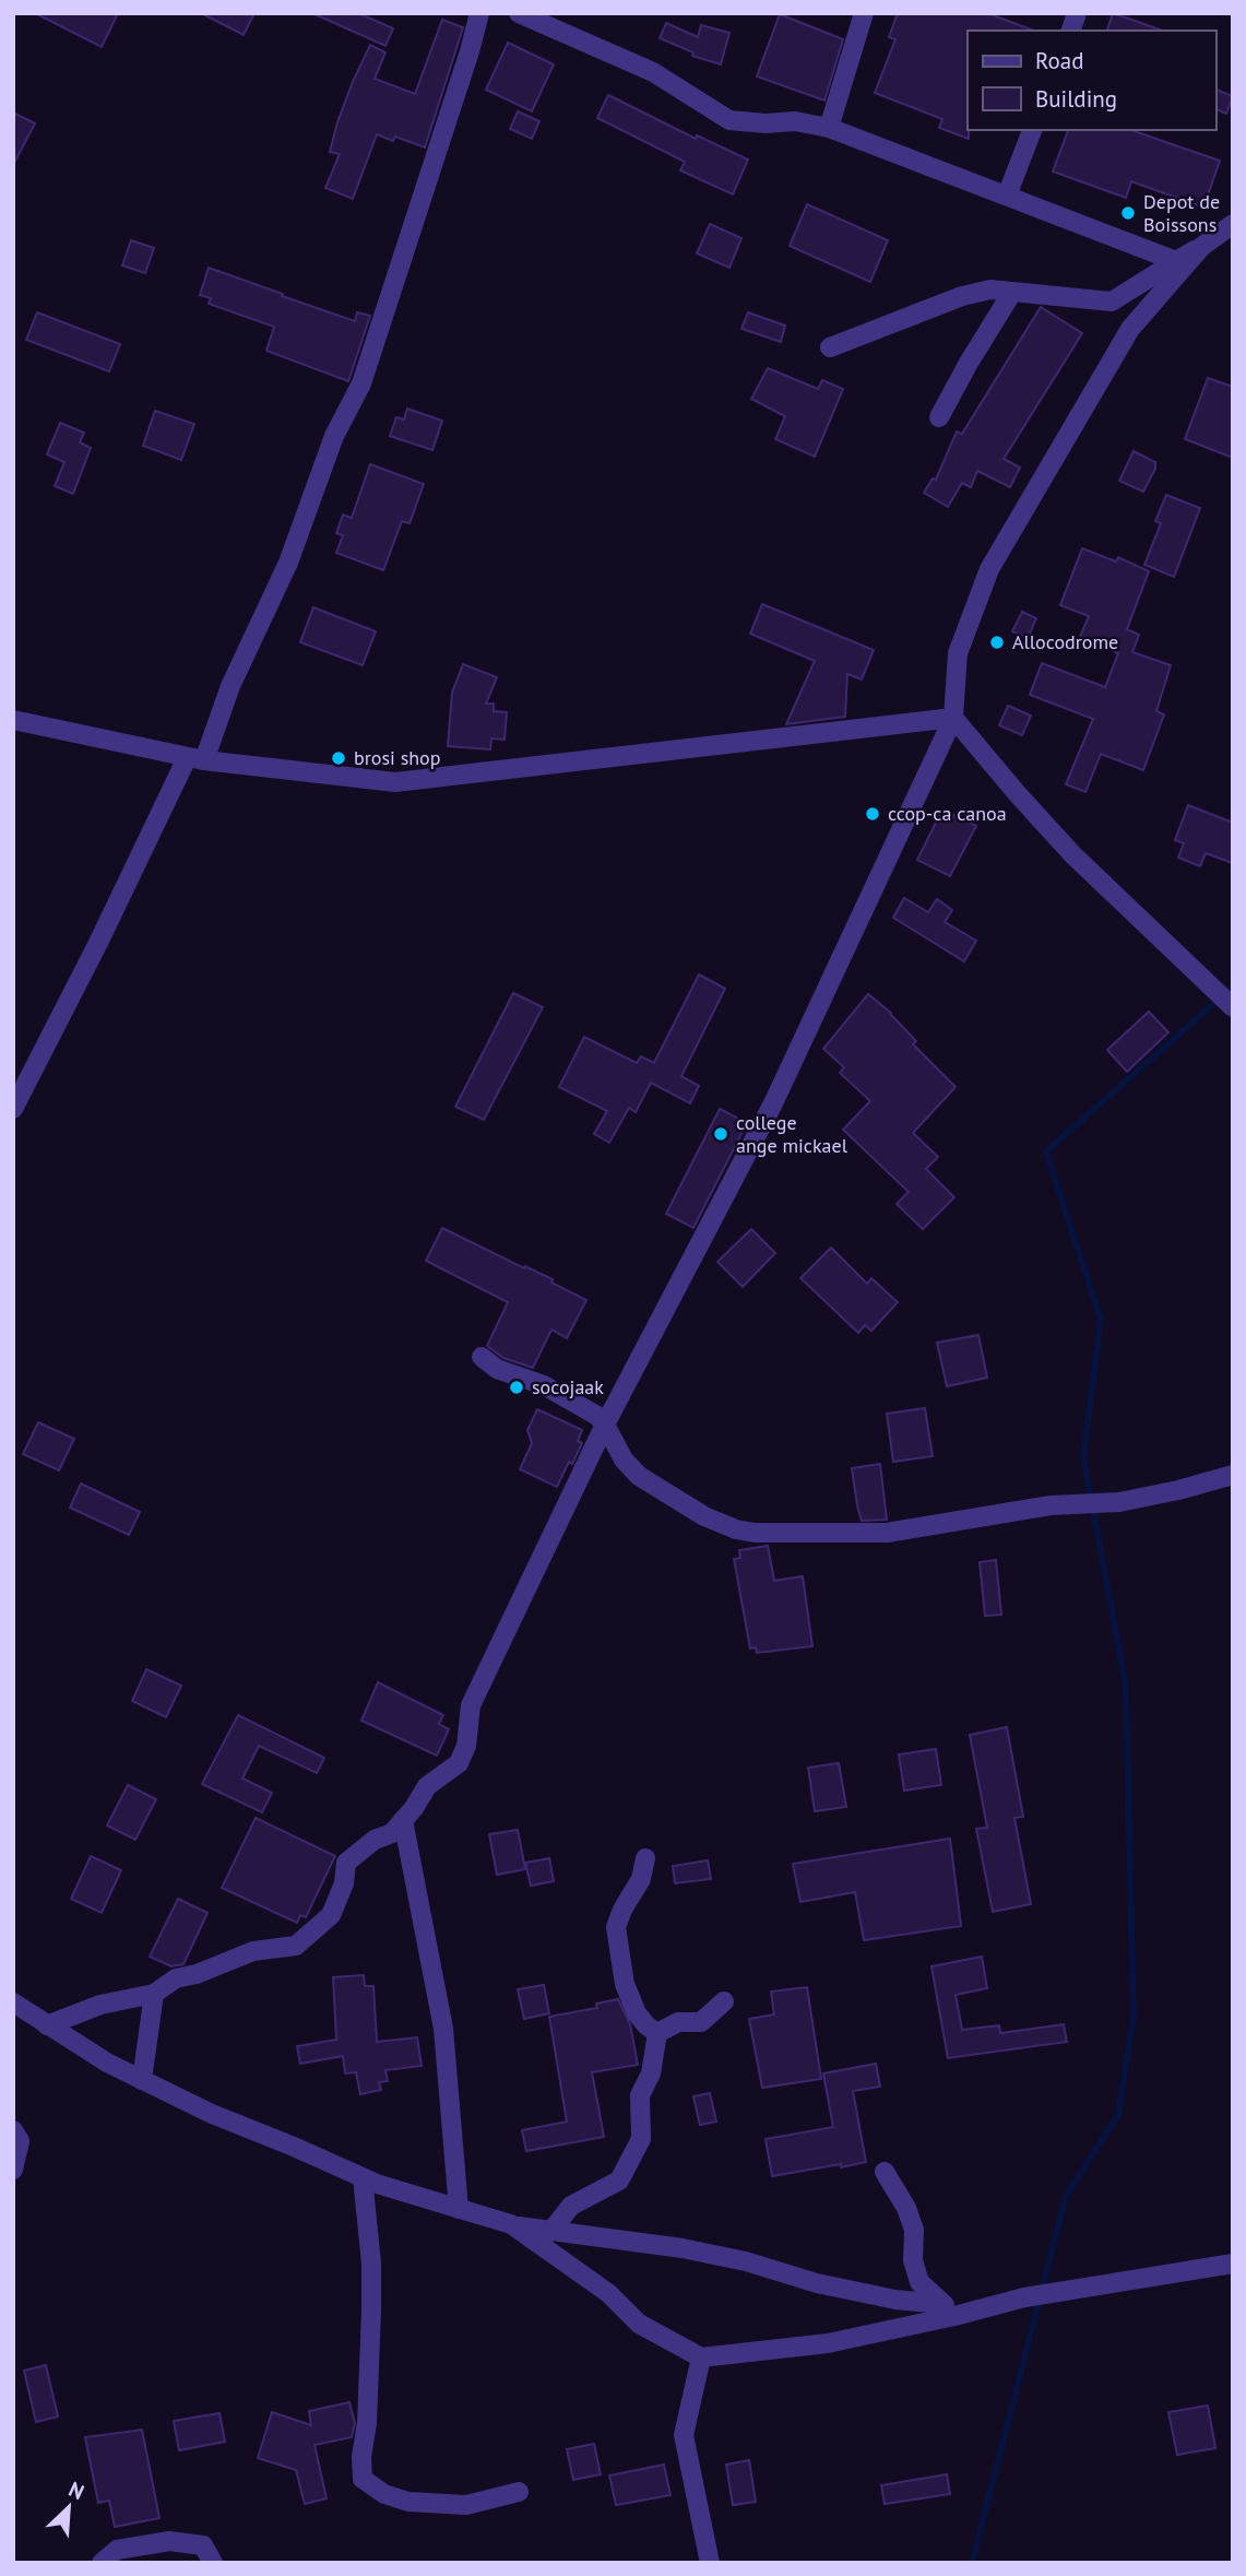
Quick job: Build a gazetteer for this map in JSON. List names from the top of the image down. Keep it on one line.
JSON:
{"places":["Depot de Boissons","Allocodrome","brosi shop","ccop-ca canoa","college ange mickael","socojaak"],"legend":["Road","Building"],"north":"top right"}
